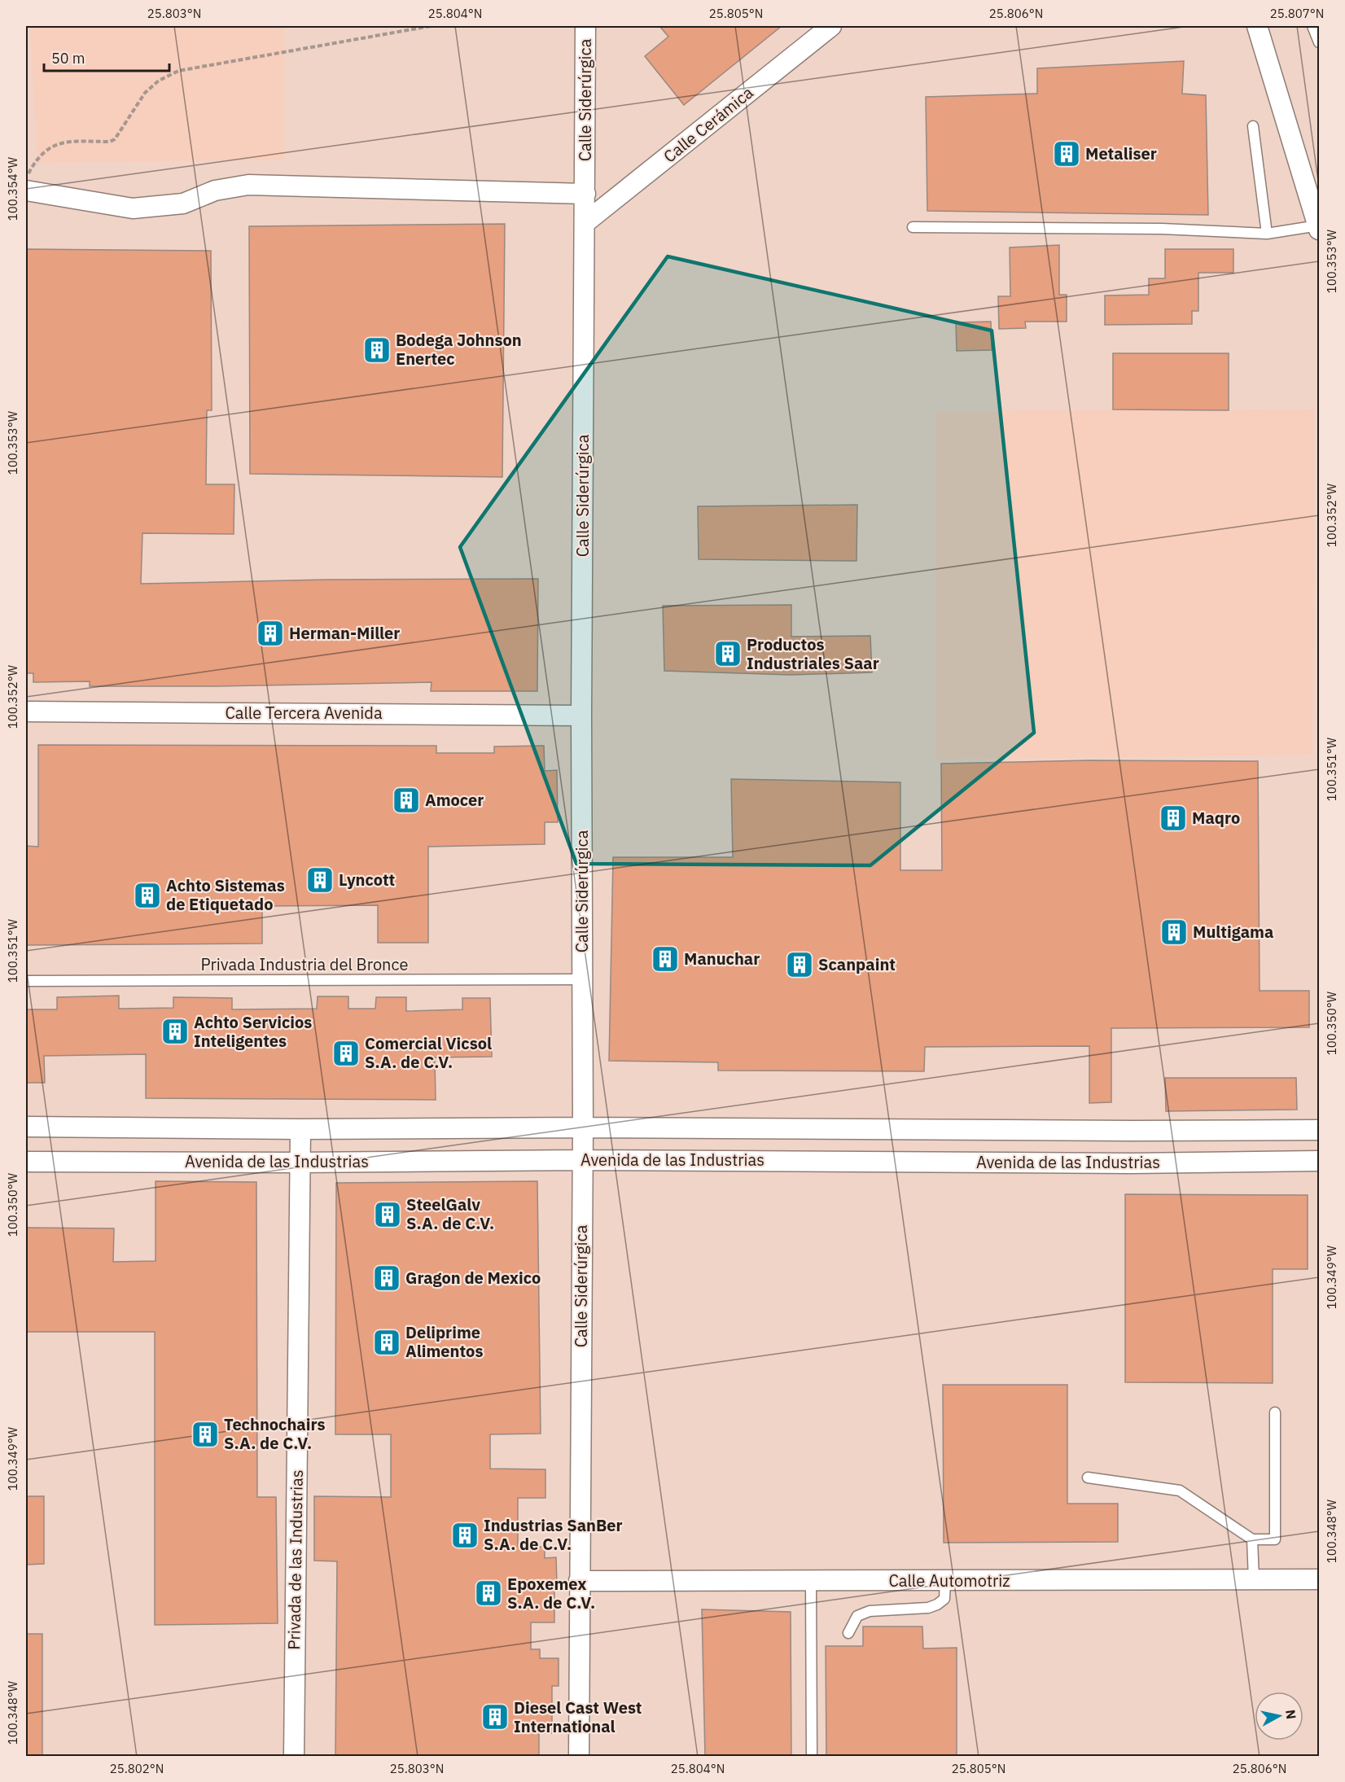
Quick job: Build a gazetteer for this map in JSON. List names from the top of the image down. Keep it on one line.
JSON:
{"streets":{"street":["Calle Siderúrgica","Calle Cerámica","Calle Tercera Avenida","Avenida de las Industrias","Privada de las Industrias","Calle Automotriz"],"lane":["Privada Industria del Bronce"]},"crossings":[["Calle Siderúrgica","Calle Cerámica"],["Calle Siderúrgica","Calle Tercera Avenida"],["Calle Siderúrgica","Privada Industria del Bronce"],["Calle Siderúrgica","Avenida de las Industrias"],["Calle Siderúrgica","Calle Automotriz"],["Avenida de las Industrias","Privada de las Industrias"]],"places":{"building":["Metaliser","Bodega Johnson Enertec","Herman-Miller","Productos Industriales Saar","Amocer","Maqro","Lyncott","Achto Sistemas de Etiquetado","Multigama","Manuchar","Scanpaint","Achto Servicios Inteligentes","Comercial Vicsol S.A. de C.V.","SteelGalv S.A. de C.V.","Gragon de Mexico","Deliprime Alimentos","Technochairs S.A. de C.V.","Industrias SanBer S.A. de C.V.","Epoxemex S.A. de C.V.","Diesel Cast West International"]},"scale_bar":"50 m","north":"right","coordinates":["25.803°N","25.804°N","25.805°N","25.806°N","25.807°N","100.354°W","100.353°W","100.352°W","100.351°W","100.350°W","100.349°W","100.348°W","25.802°N"]}
